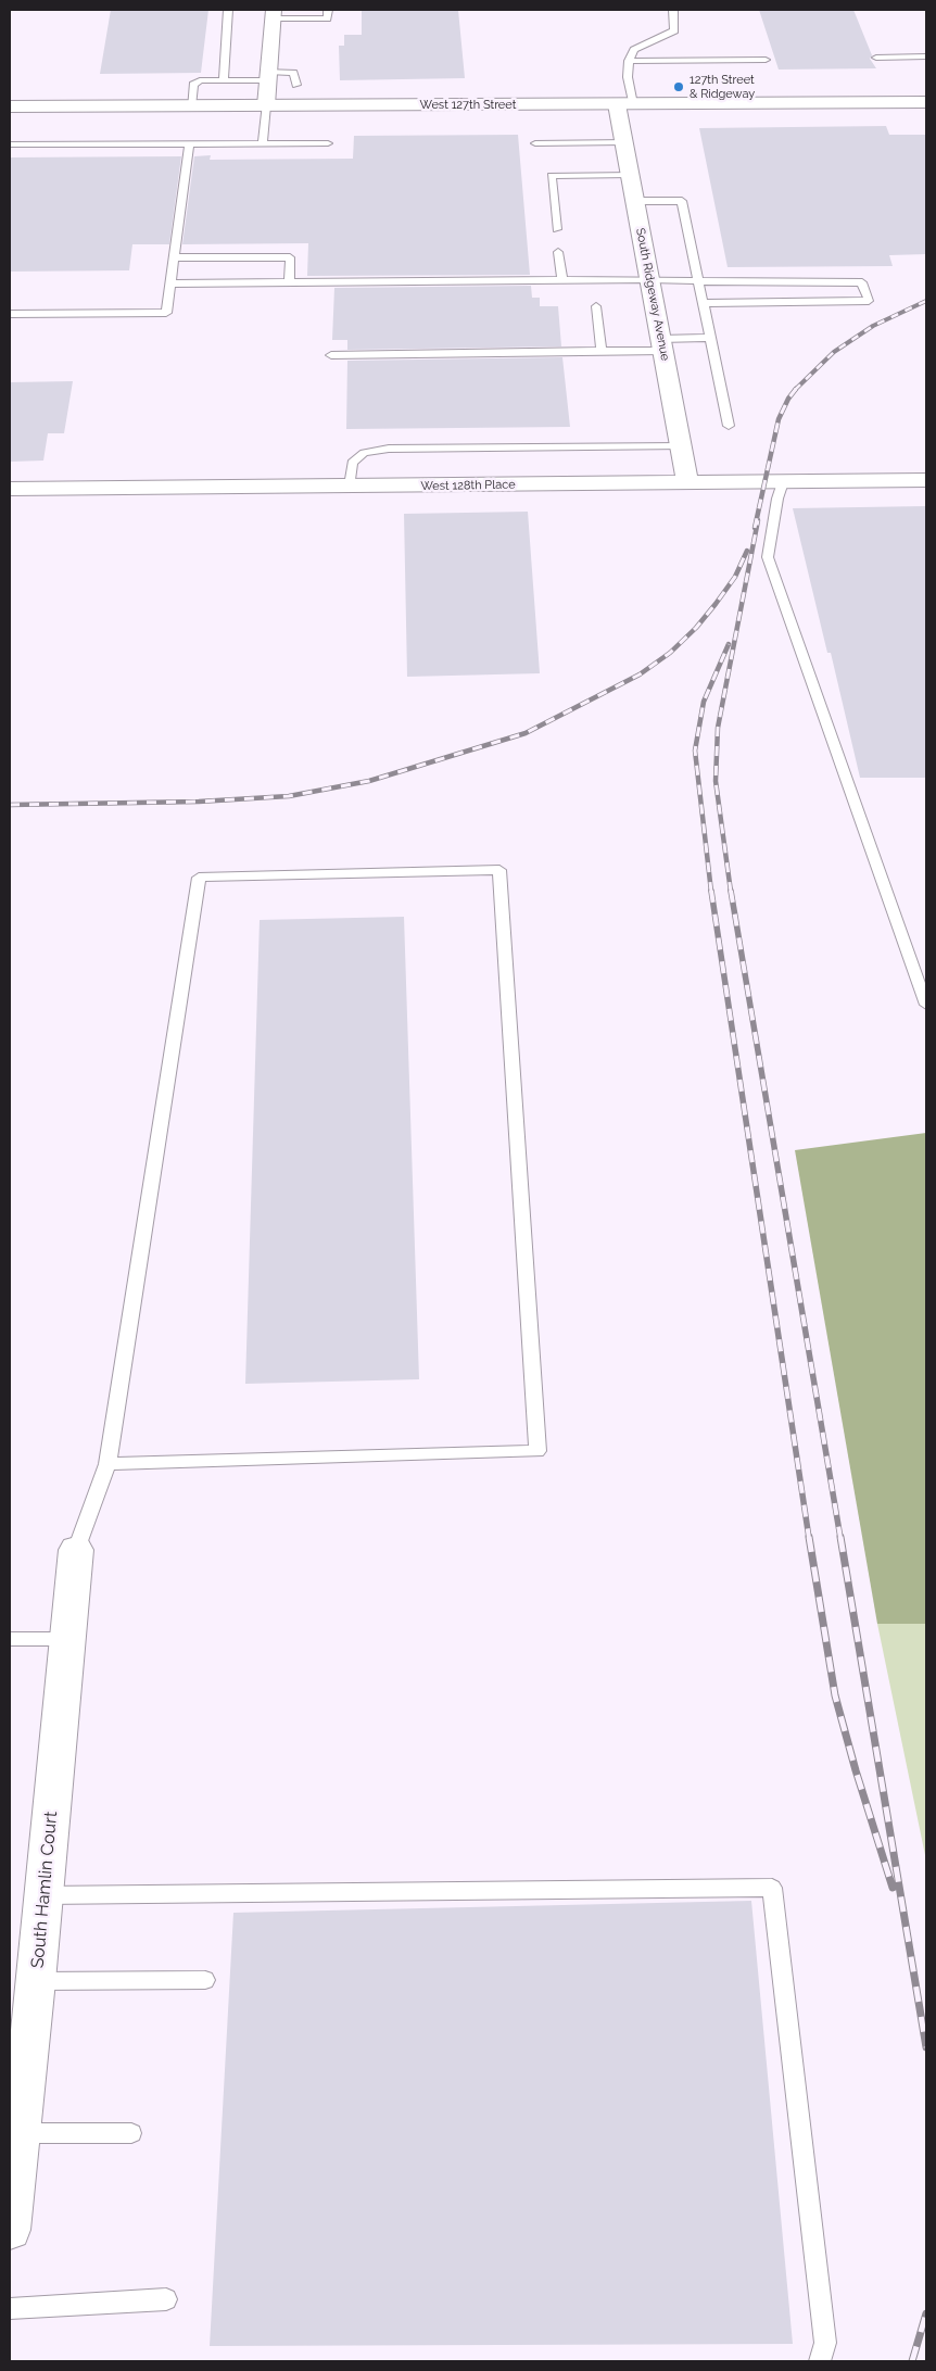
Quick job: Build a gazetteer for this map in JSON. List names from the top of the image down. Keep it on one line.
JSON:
{"streets":{"street":["West 127th Street","South Ridgeway Avenue","West 128th Place","South Hamlin Court"]},"crossings":[["West 127th Street","South Ridgeway Avenue"],["South Ridgeway Avenue","West 128th Place"]],"places":["127th Street & Ridgeway"]}
